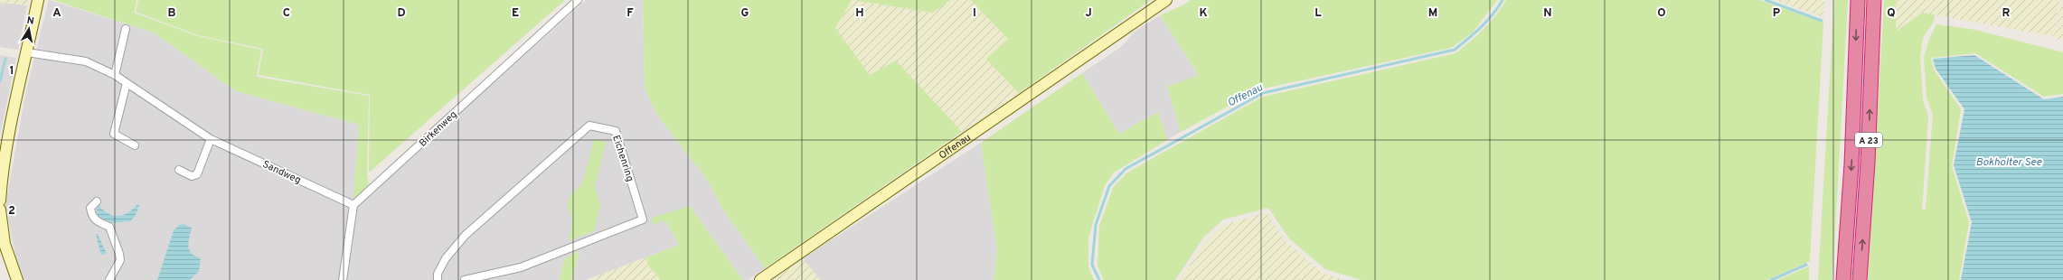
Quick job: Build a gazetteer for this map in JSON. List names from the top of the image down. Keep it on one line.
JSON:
{"streets":{"highway":["A 23"],"main road":["Offenau"],"street":["Birkenweg","Eichenring","Sandweg"]},"crossings":[["Birkenweg","Sandweg"]],"water":["Offenau","Bokholter See"],"north":"top","grid":{"columns":["A","B","C","D","E","F","G","H","I","J","K","L","M","N","O","P","Q","R"],"rows":["1","2"]}}
